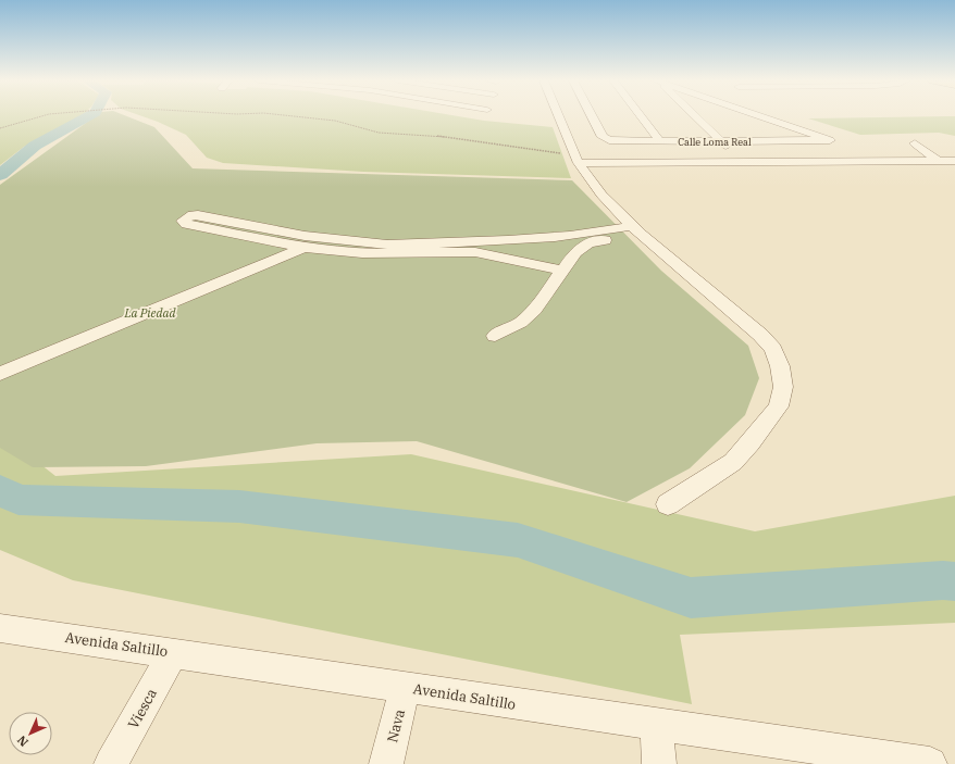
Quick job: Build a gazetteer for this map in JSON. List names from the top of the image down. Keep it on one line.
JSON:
{"streets":{"street":["Calle Loma Real","Avenida Saltillo","Viesca","Nava"]},"crossings":[["Avenida Saltillo","Viesca"],["Avenida Saltillo","Nava"]],"parks":["La Piedad"],"north":"bottom left"}
